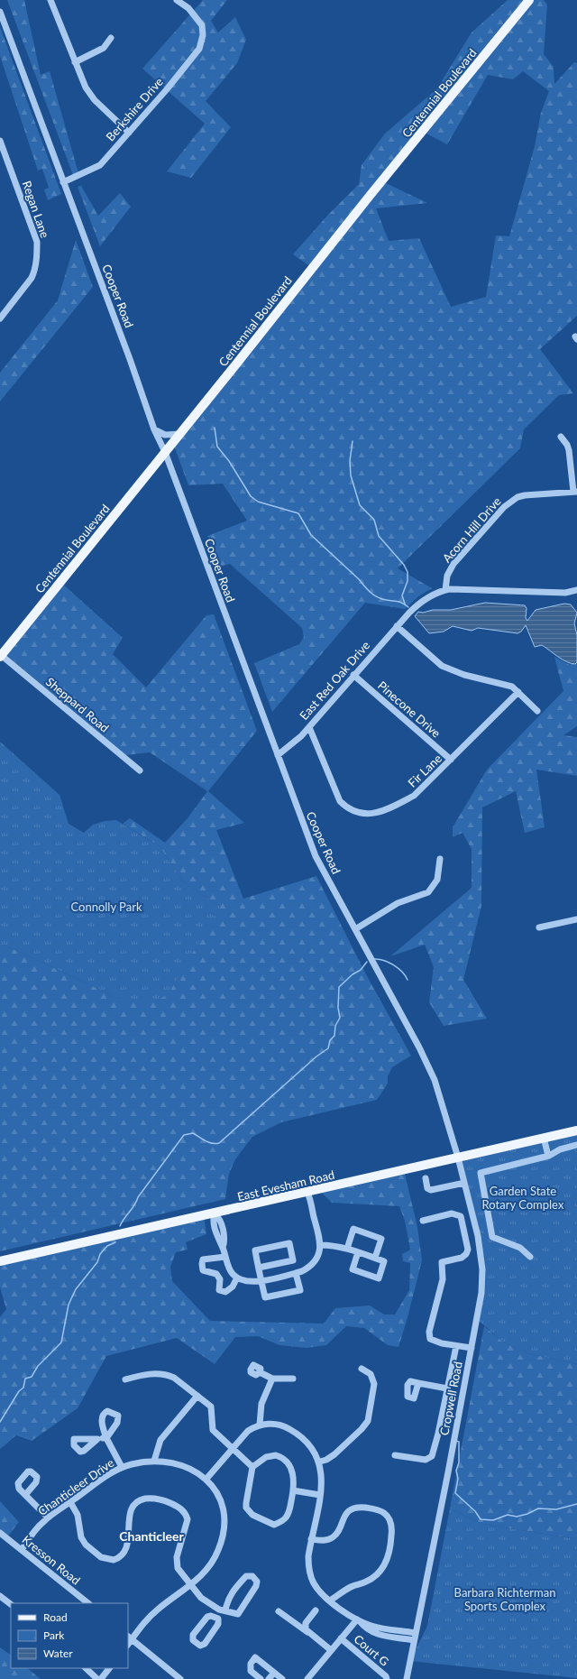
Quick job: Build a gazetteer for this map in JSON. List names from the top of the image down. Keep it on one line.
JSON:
{"streets":{"main road":["Centennial Boulevard","East Evesham Road"],"street":["Berkshire Drive","Regan Lane","Cooper Road","Acorn Hill Drive","East Red Oak Drive","Sheppard Road","Pinecone Drive","Fir Lane","Cropwell Road","Chanticleer Drive","Kresson Road","Court G"]},"crossings":[["Centennial Boulevard","Cooper Road"],["Centennial Boulevard","Sheppard Road"],["Berkshire Drive","Cooper Road"],["Cooper Road","East Red Oak Drive"],["Cooper Road","Cropwell Road"],["Acorn Hill Drive","East Red Oak Drive"],["East Red Oak Drive","Pinecone Drive"],["East Red Oak Drive","Fir Lane"],["Pinecone Drive","Fir Lane"],["East Evesham Road","Cropwell Road"],["Chanticleer Drive","Kresson Road"]],"districts":["Chanticleer"],"parks":["Connolly Park","Garden State Rotary Complex","Barbara Richterman Sports Complex"],"legend":["Road","Park","Water"]}
